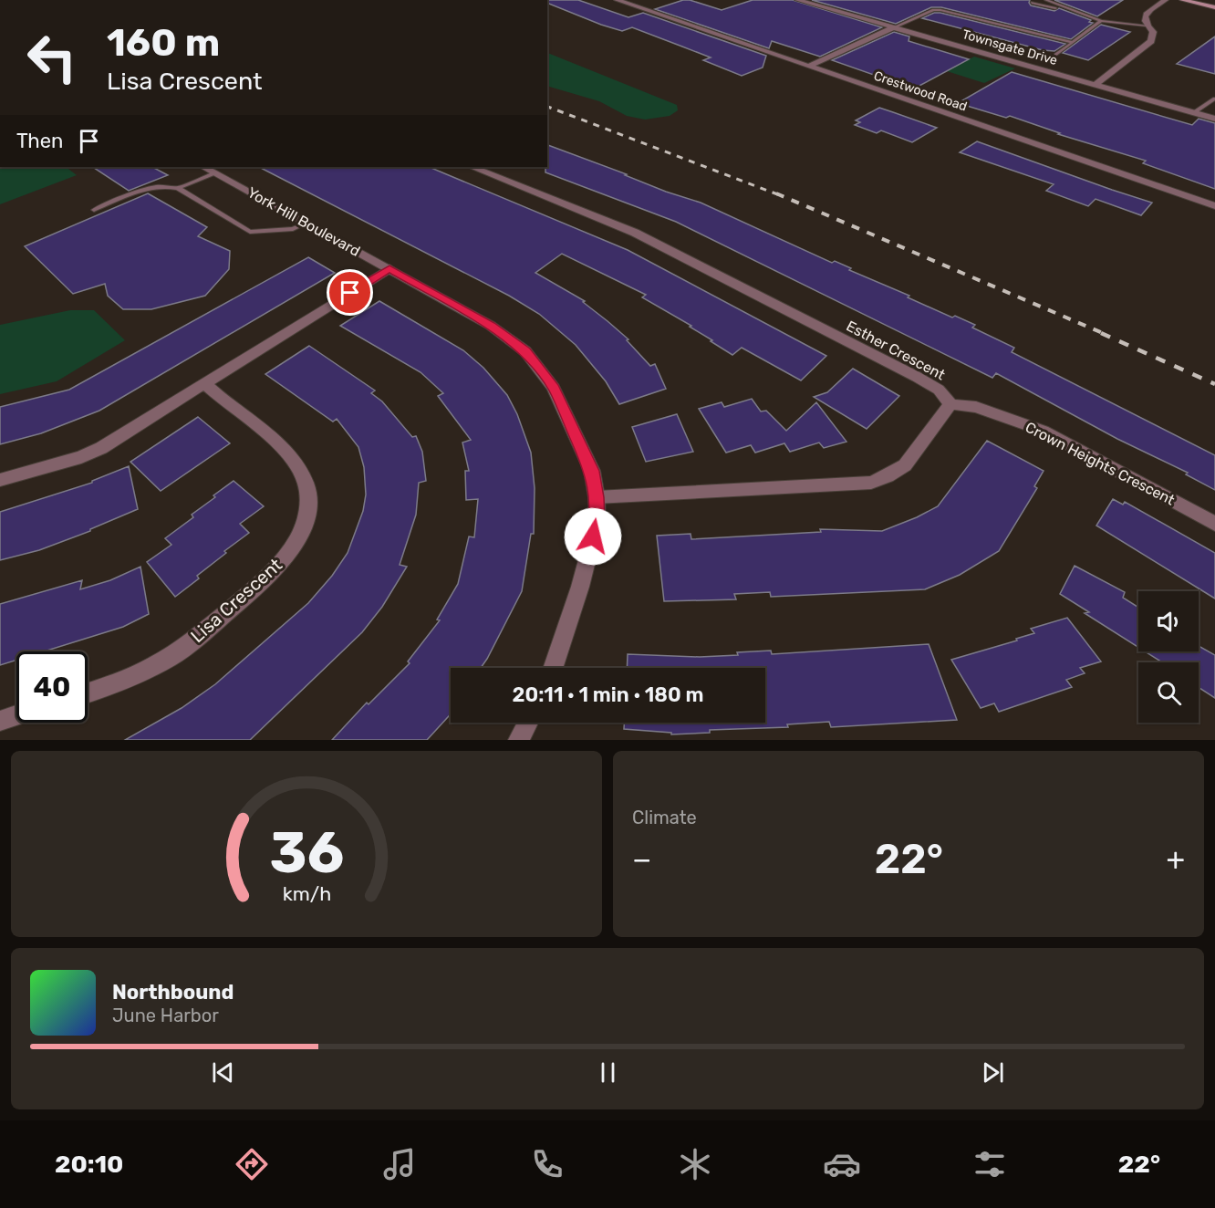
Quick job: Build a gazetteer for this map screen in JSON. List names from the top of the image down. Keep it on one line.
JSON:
{"streets":{"street":["Townsgate Drive","Crestwood Road","York Hill Boulevard","Esther Crescent","Crown Heights Crescent","Lisa Crescent"]},"crossings":[["Esther Crescent","Crown Heights Crescent"]],"page":{"turn":["160 m","Lisa Crescent"],"then":"Then","limit":"40","trip":"20:11 · 1 min · 180 m","tile":"Climate","heat":["−","22°","+"],"song":["Northbound","June Harbor"],"tabs":["20:10","22°"],"gauge":["36","km/h"]}}
